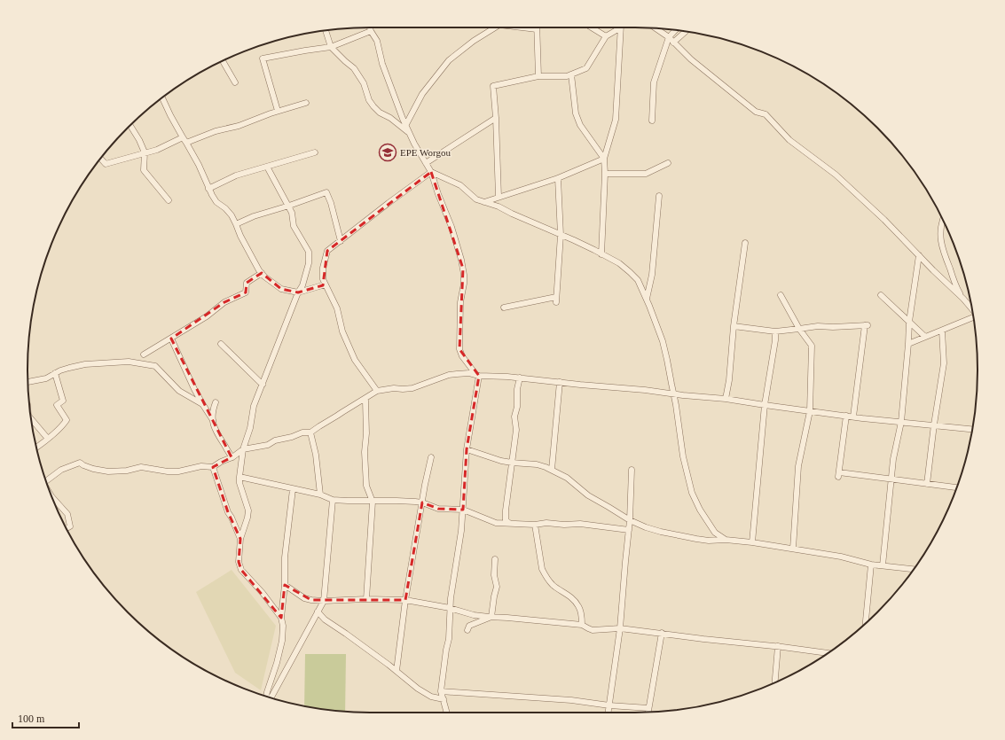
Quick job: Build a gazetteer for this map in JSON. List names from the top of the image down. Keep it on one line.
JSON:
{"places":{"school or university":["EPE Worgou"]},"scale_bar":"100 m"}
